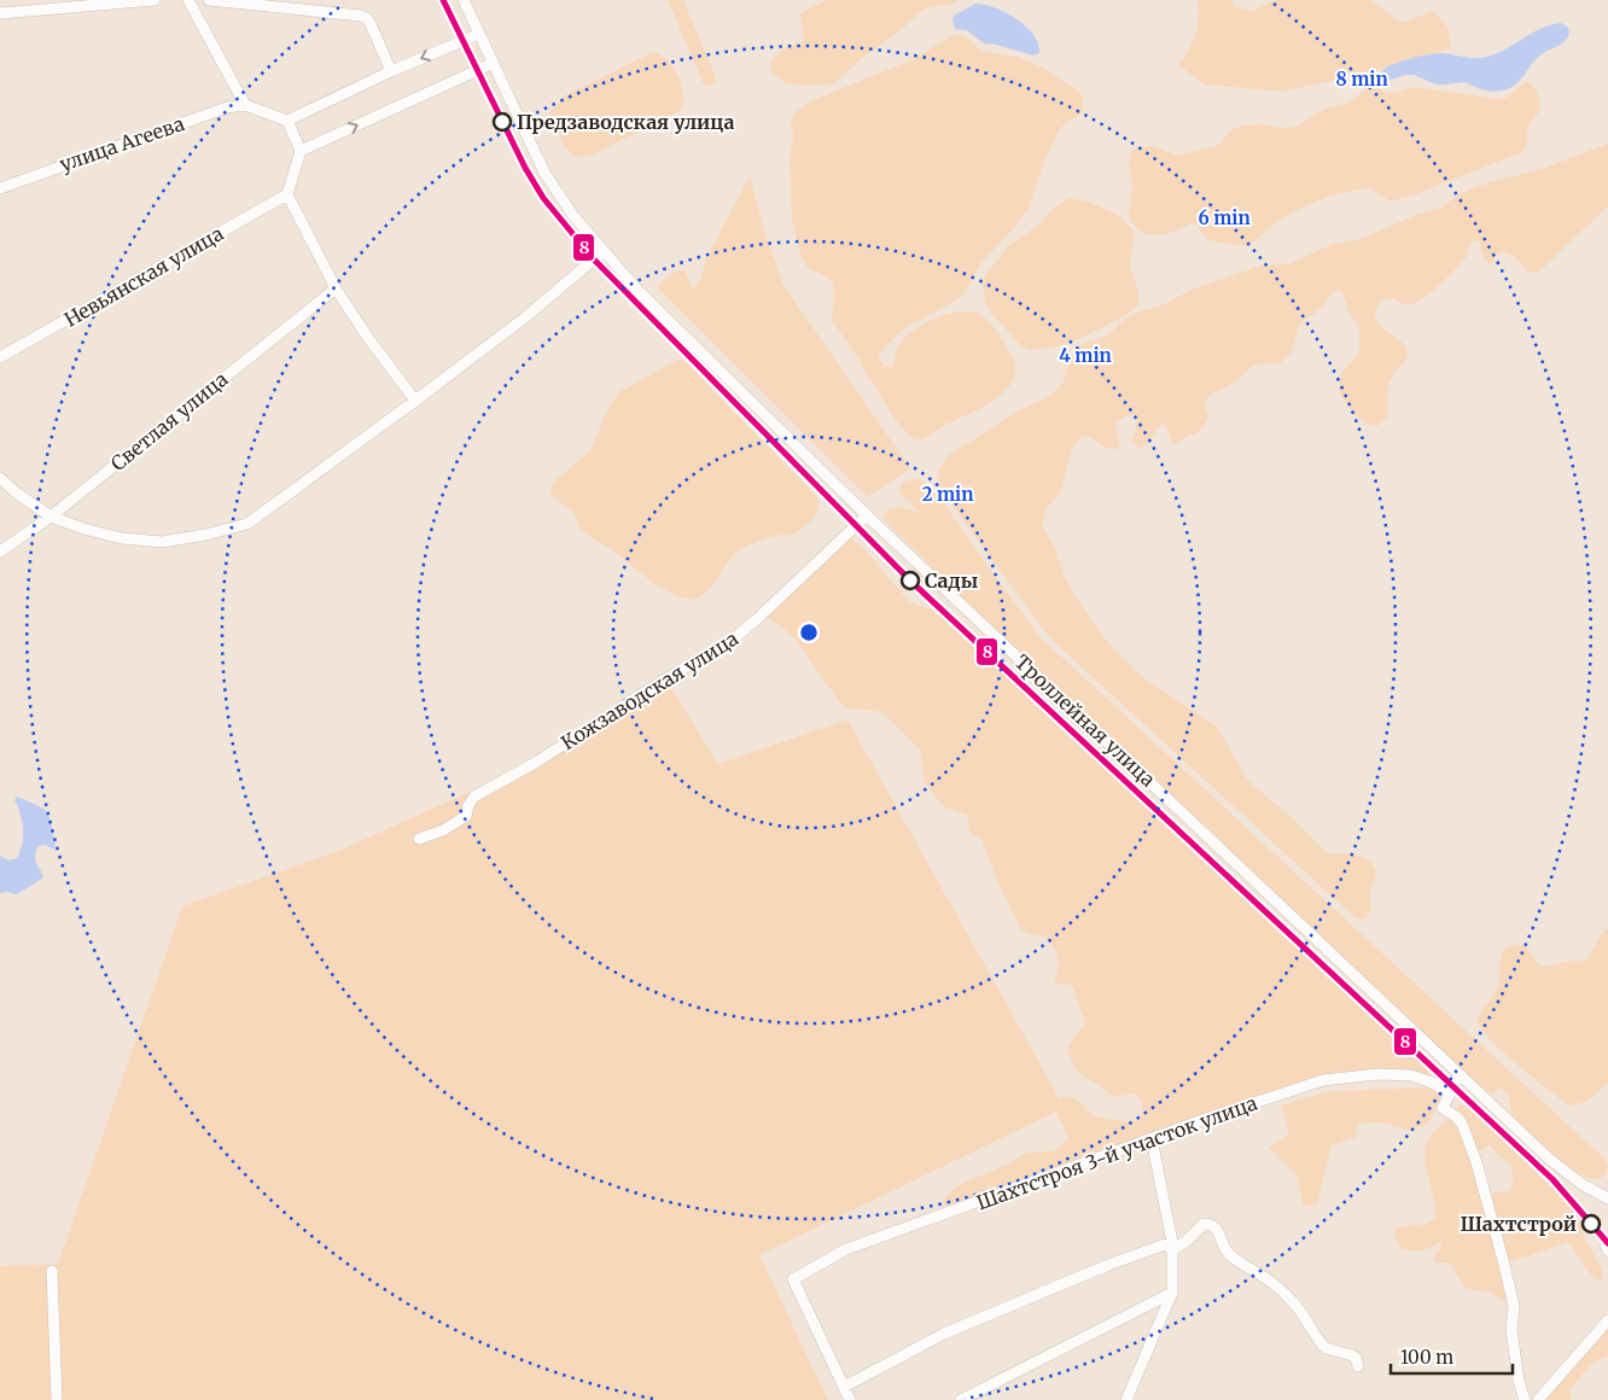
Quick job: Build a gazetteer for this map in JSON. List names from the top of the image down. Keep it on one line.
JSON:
{"streets":{"street":["улица Агеева","Невьянская улица","Светлая улица","Кожзаводская улица","Троллейная улица","Шахтстроя 3-й участок улица"]},"crossings":[["Кожзаводская улица","Троллейная улица"]],"places":["Предзаводская улица","Сады","Шахтстрой"],"lines":["tram line 8"],"scale_bar":"100 m","rings":["8 min","6 min","4 min","2 min"]}
